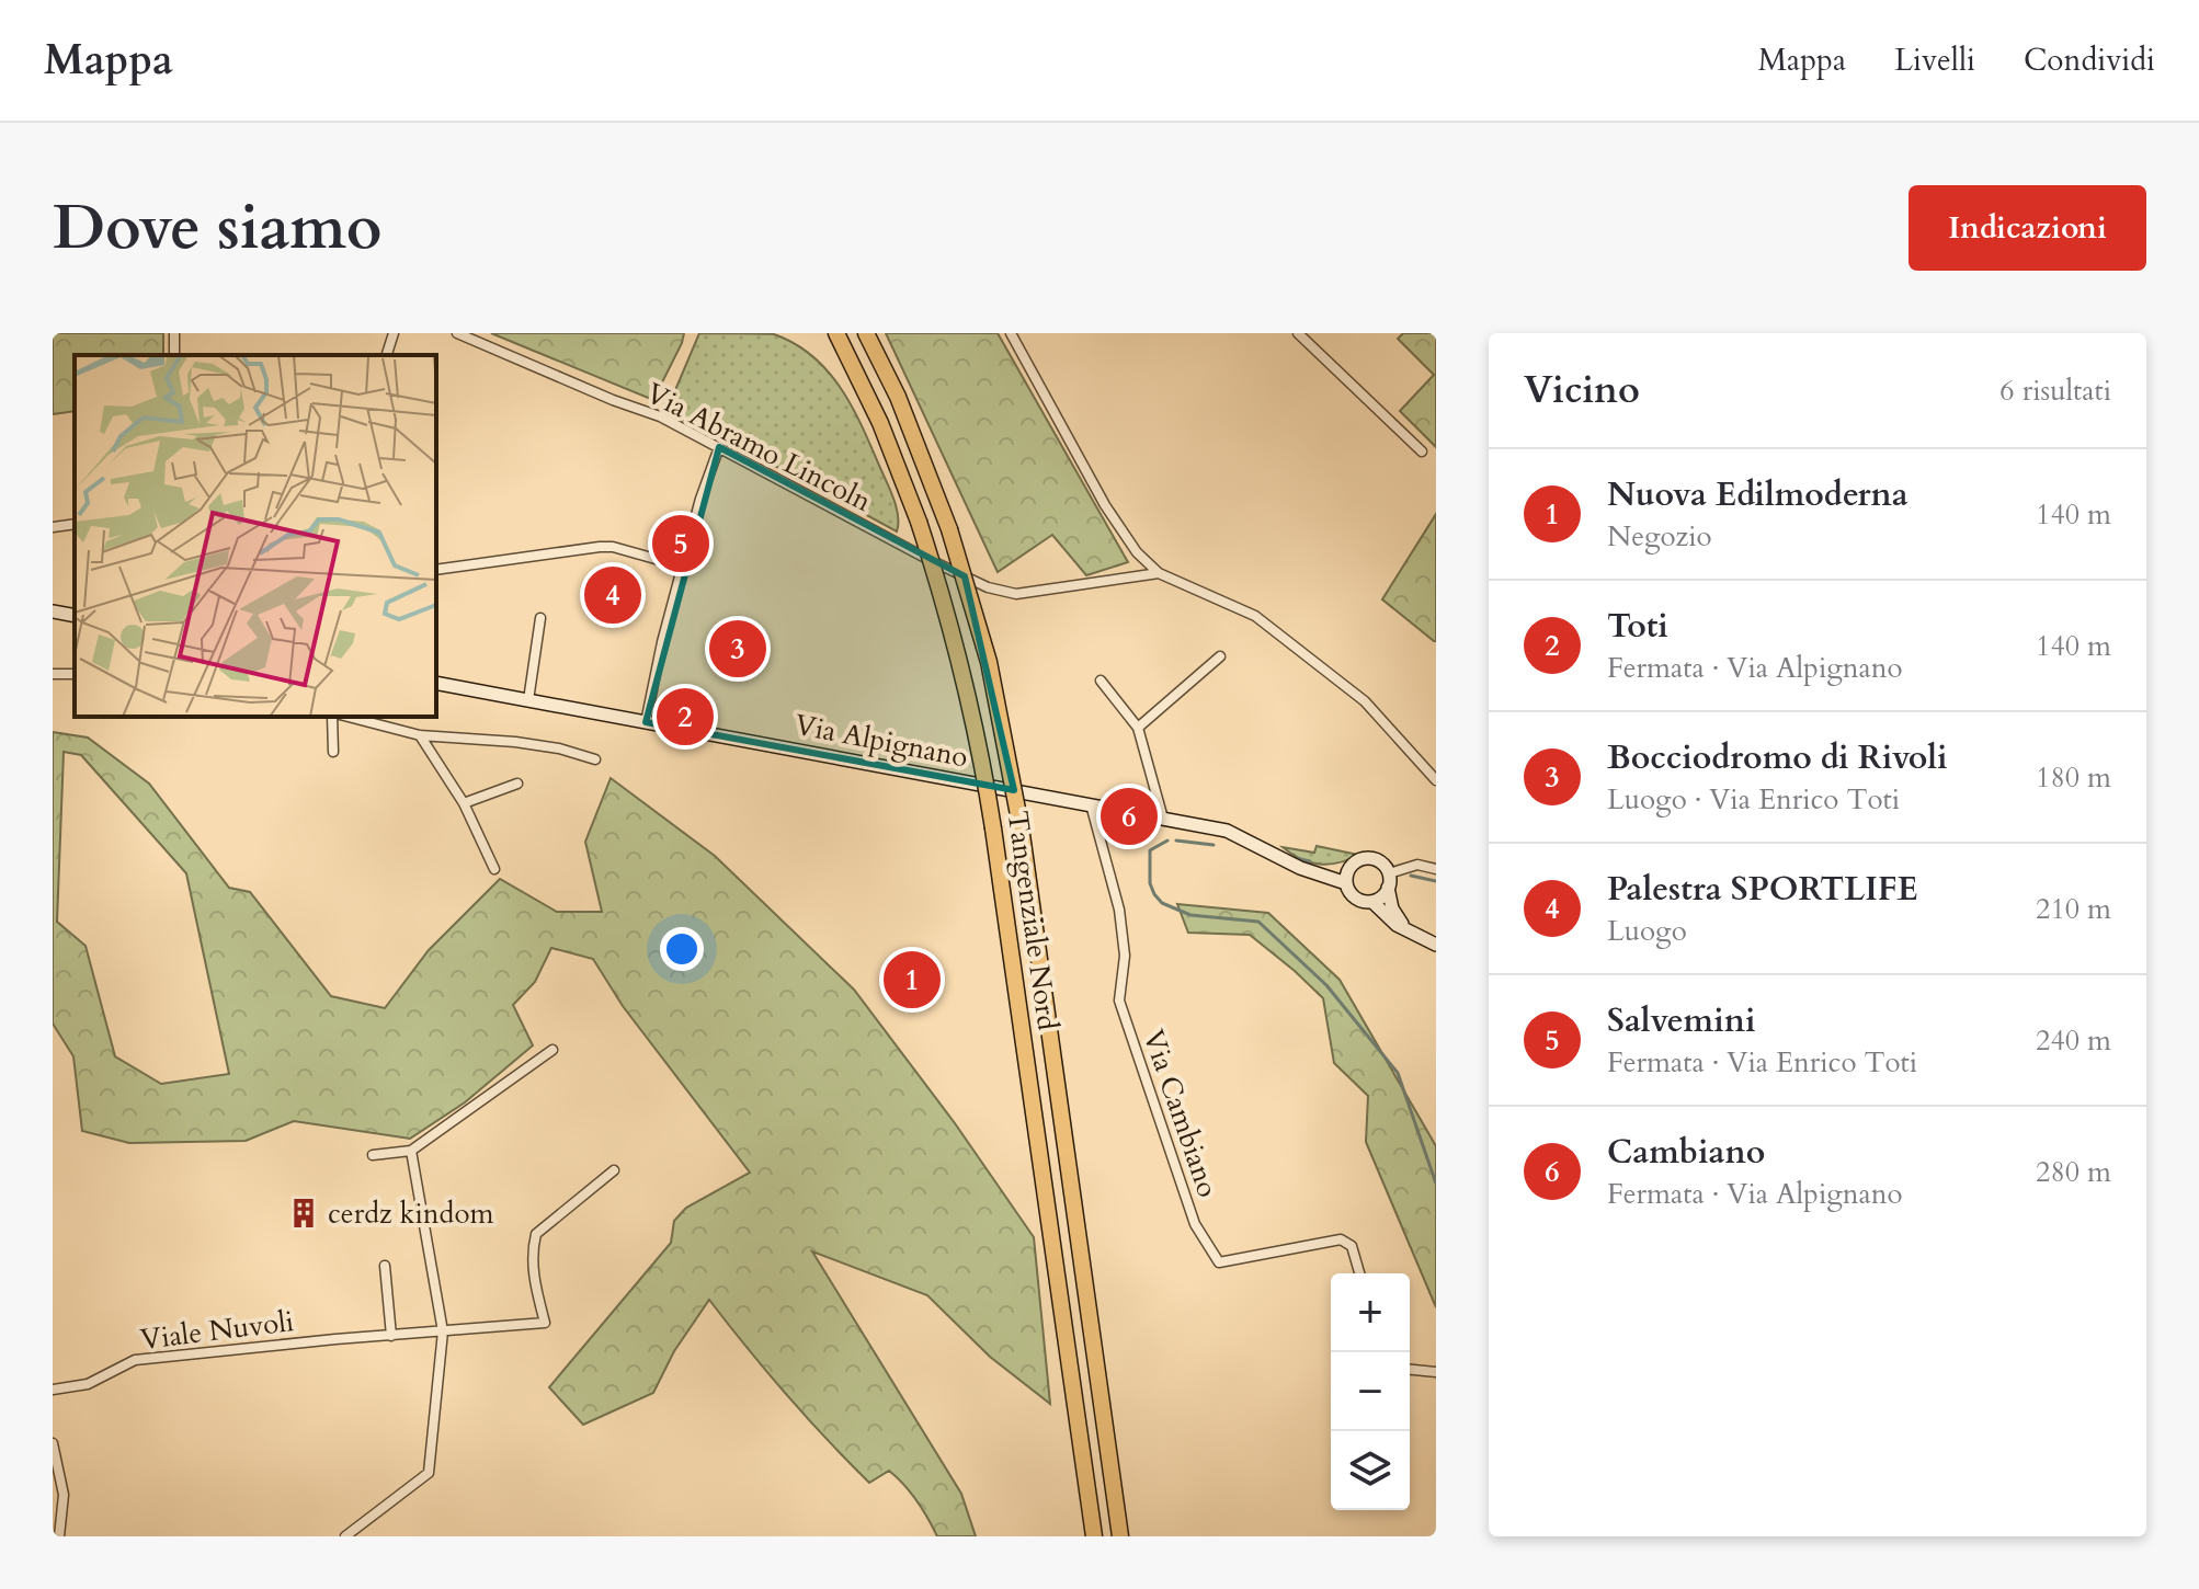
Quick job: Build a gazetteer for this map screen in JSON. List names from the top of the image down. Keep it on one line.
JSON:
{"streets":{"highway":["Tangenziale Nord"],"street":["Via Abramo Lincoln","Via Alpignano","Via Cambiano","Viale Nuvoli"]},"crossings":[["Via Alpignano","Via Cambiano"]],"places":{"building":["cerdz kindom"]},"page":{"header":"Mappa","nav":["Mappa","Livelli","Condividi"],"buttons":"Indicazioni","title":"Dove siamo","heading":["Vicino","6 risultati"],"list":[{"mark":"1","name":"Nuova Edilmoderna","note":"Negozio","value":"140 m"},{"mark":"2","name":"Toti","note":"Fermata · Via Alpignano","value":"140 m"},{"mark":"3","name":"Bocciodromo di Rivoli","note":"Luogo · Via Enrico Toti","value":"180 m"},{"mark":"4","name":"Palestra SPORTLIFE","note":"Luogo","value":"210 m"},{"mark":"5","name":"Salvemini","note":"Fermata · Via Enrico Toti","value":"240 m"},{"mark":"6","name":"Cambiano","note":"Fermata · Via Alpignano","value":"280 m"}],"pins":["5","4","3","2","6","1"],"map_buttons":["+","−"]}}
